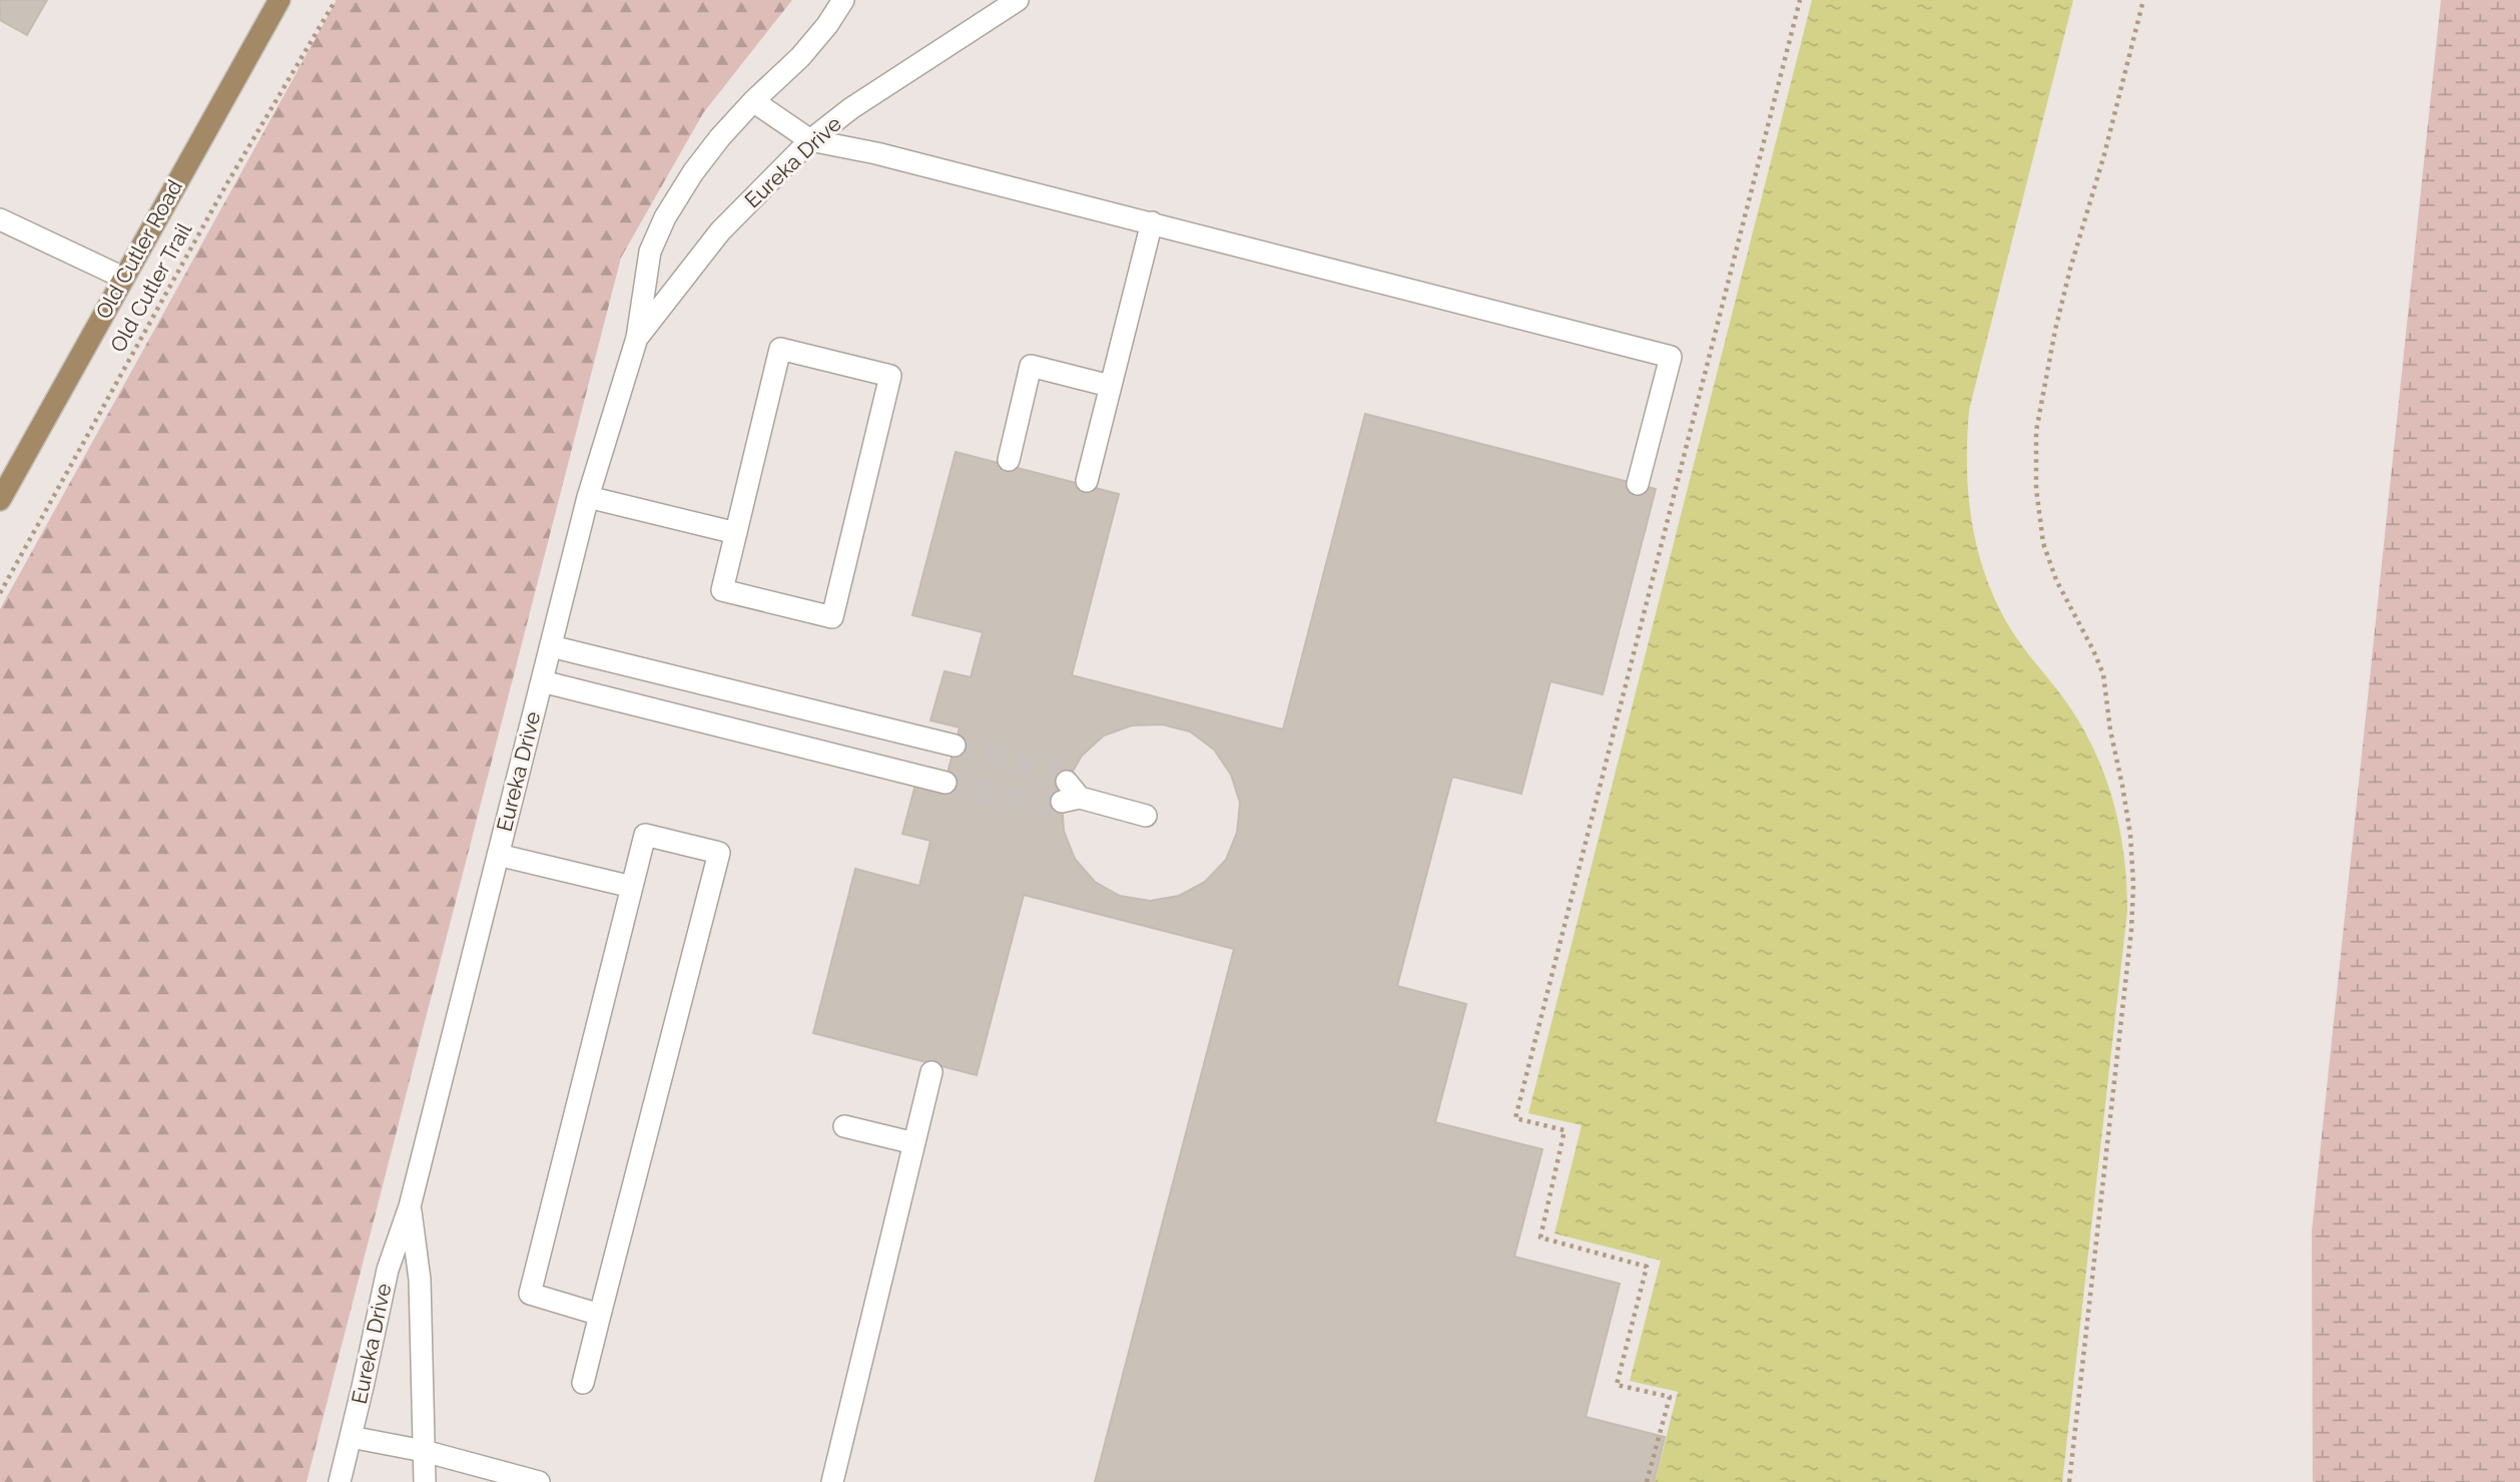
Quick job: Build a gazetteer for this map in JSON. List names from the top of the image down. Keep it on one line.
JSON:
{"streets":{"main road":["Old Cutler Road"],"street":["Eureka Drive"],"path":["Old Cutler Trail"]}}
